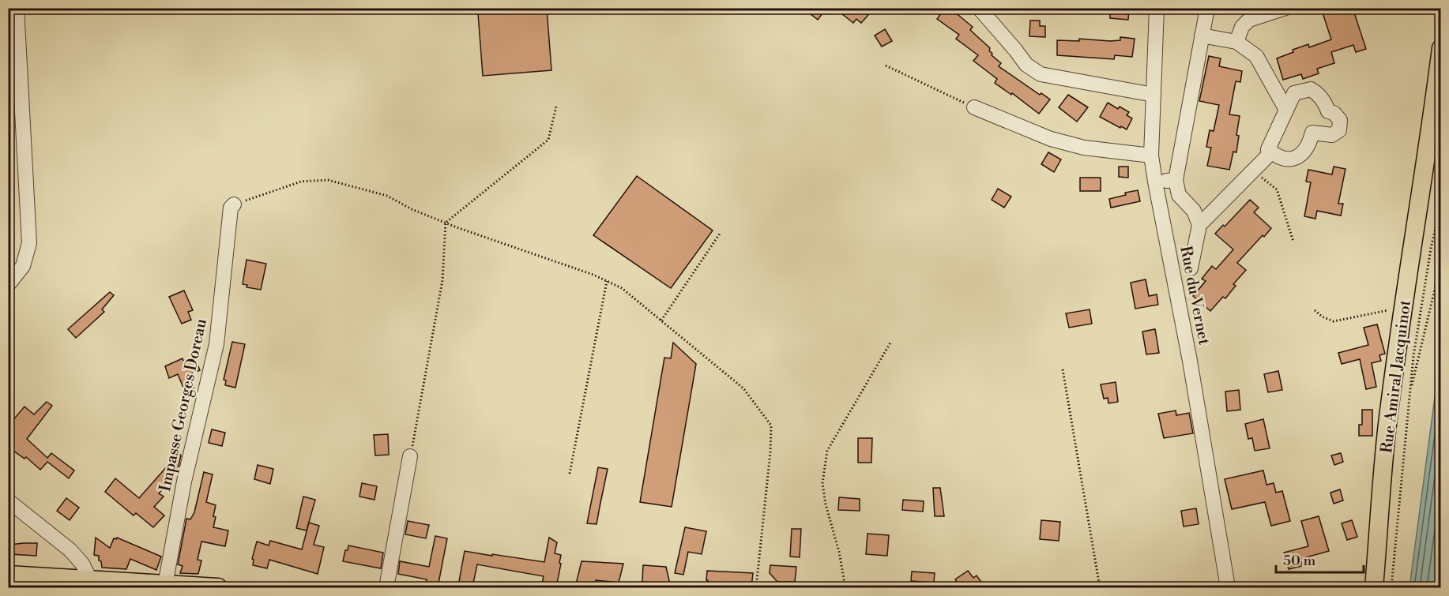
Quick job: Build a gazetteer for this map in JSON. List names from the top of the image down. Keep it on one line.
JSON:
{"streets":{"main road":["Rue Amiral Jacquinot"],"street":["Rue du Vernet","Impasse Georges Doreau"]},"scale_bar":"50 m"}
